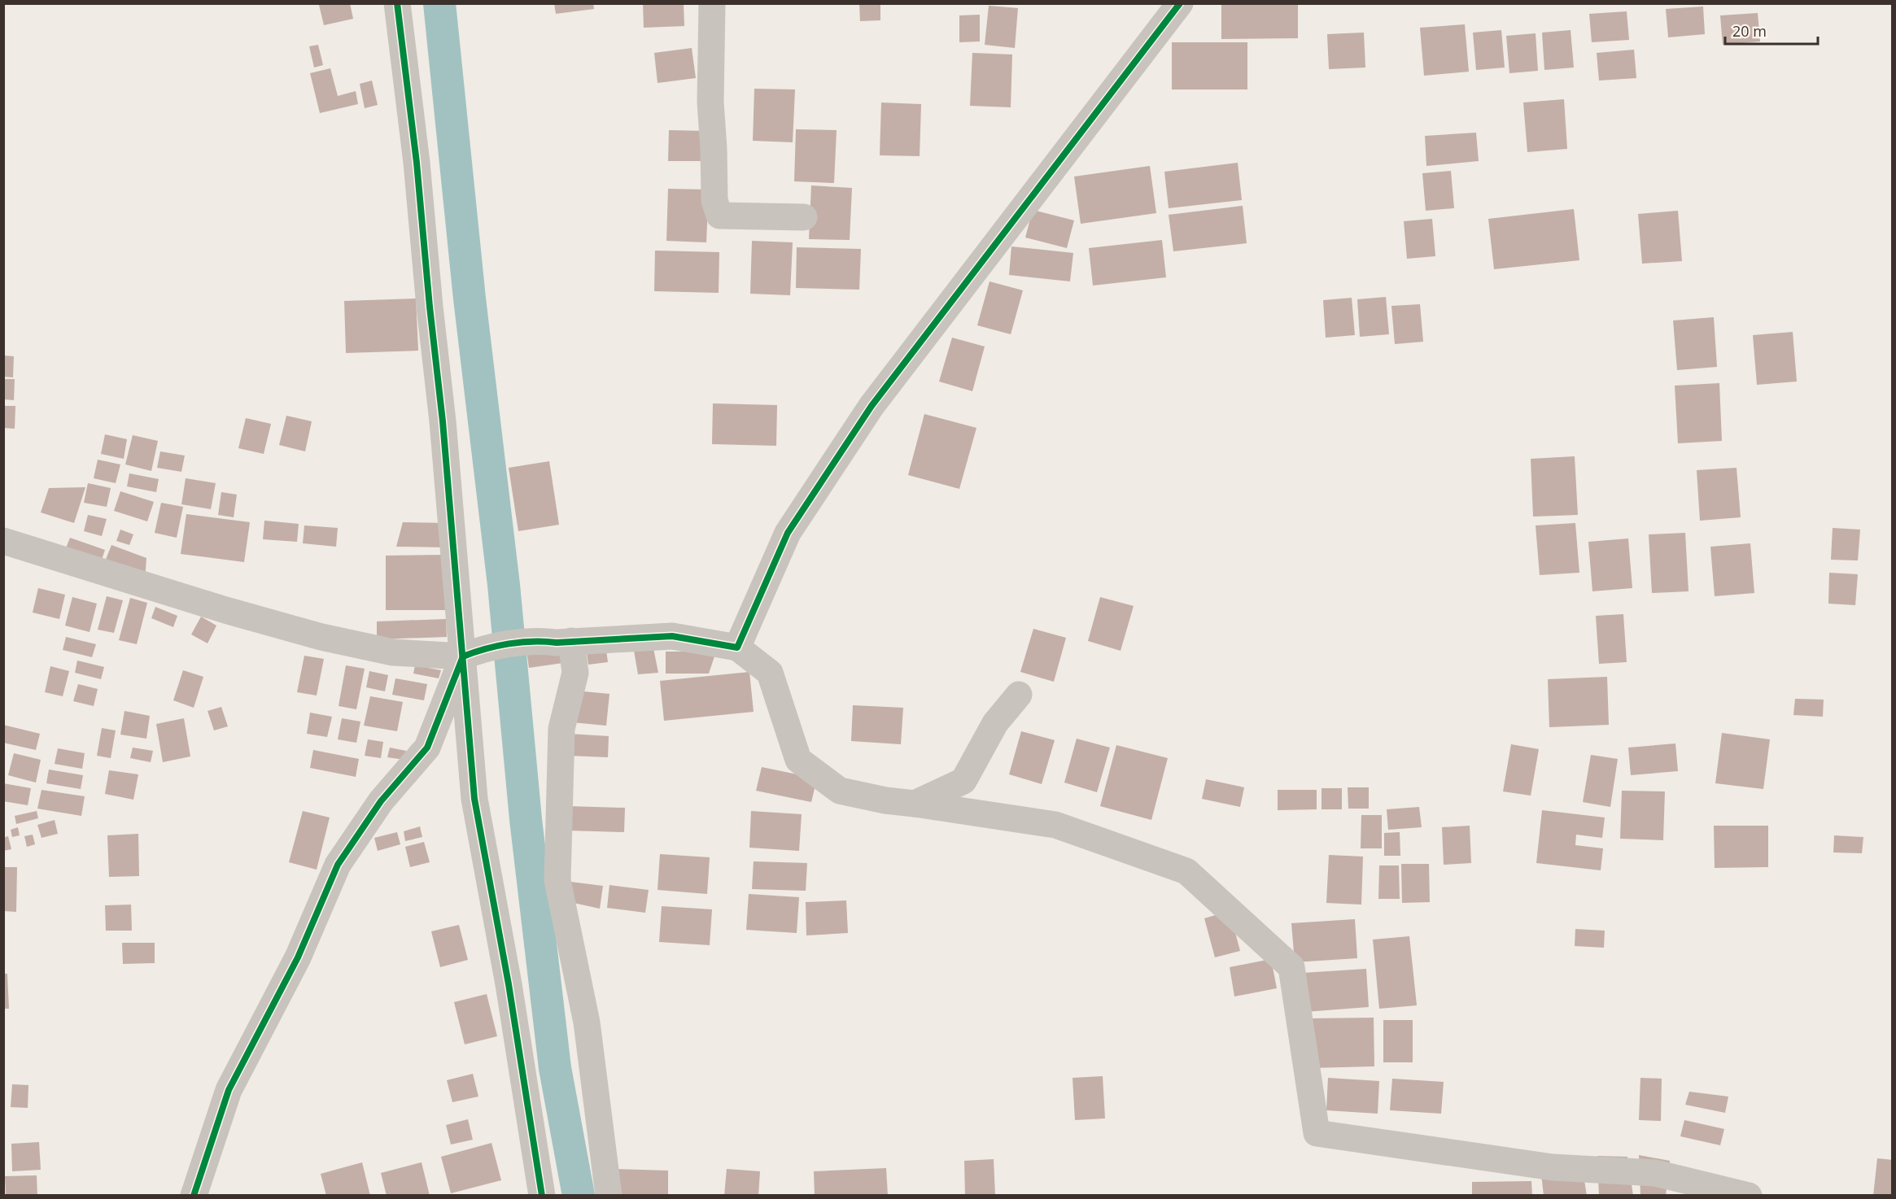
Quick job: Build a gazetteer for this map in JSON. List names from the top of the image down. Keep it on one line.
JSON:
{"scale_bar":"20 m"}
